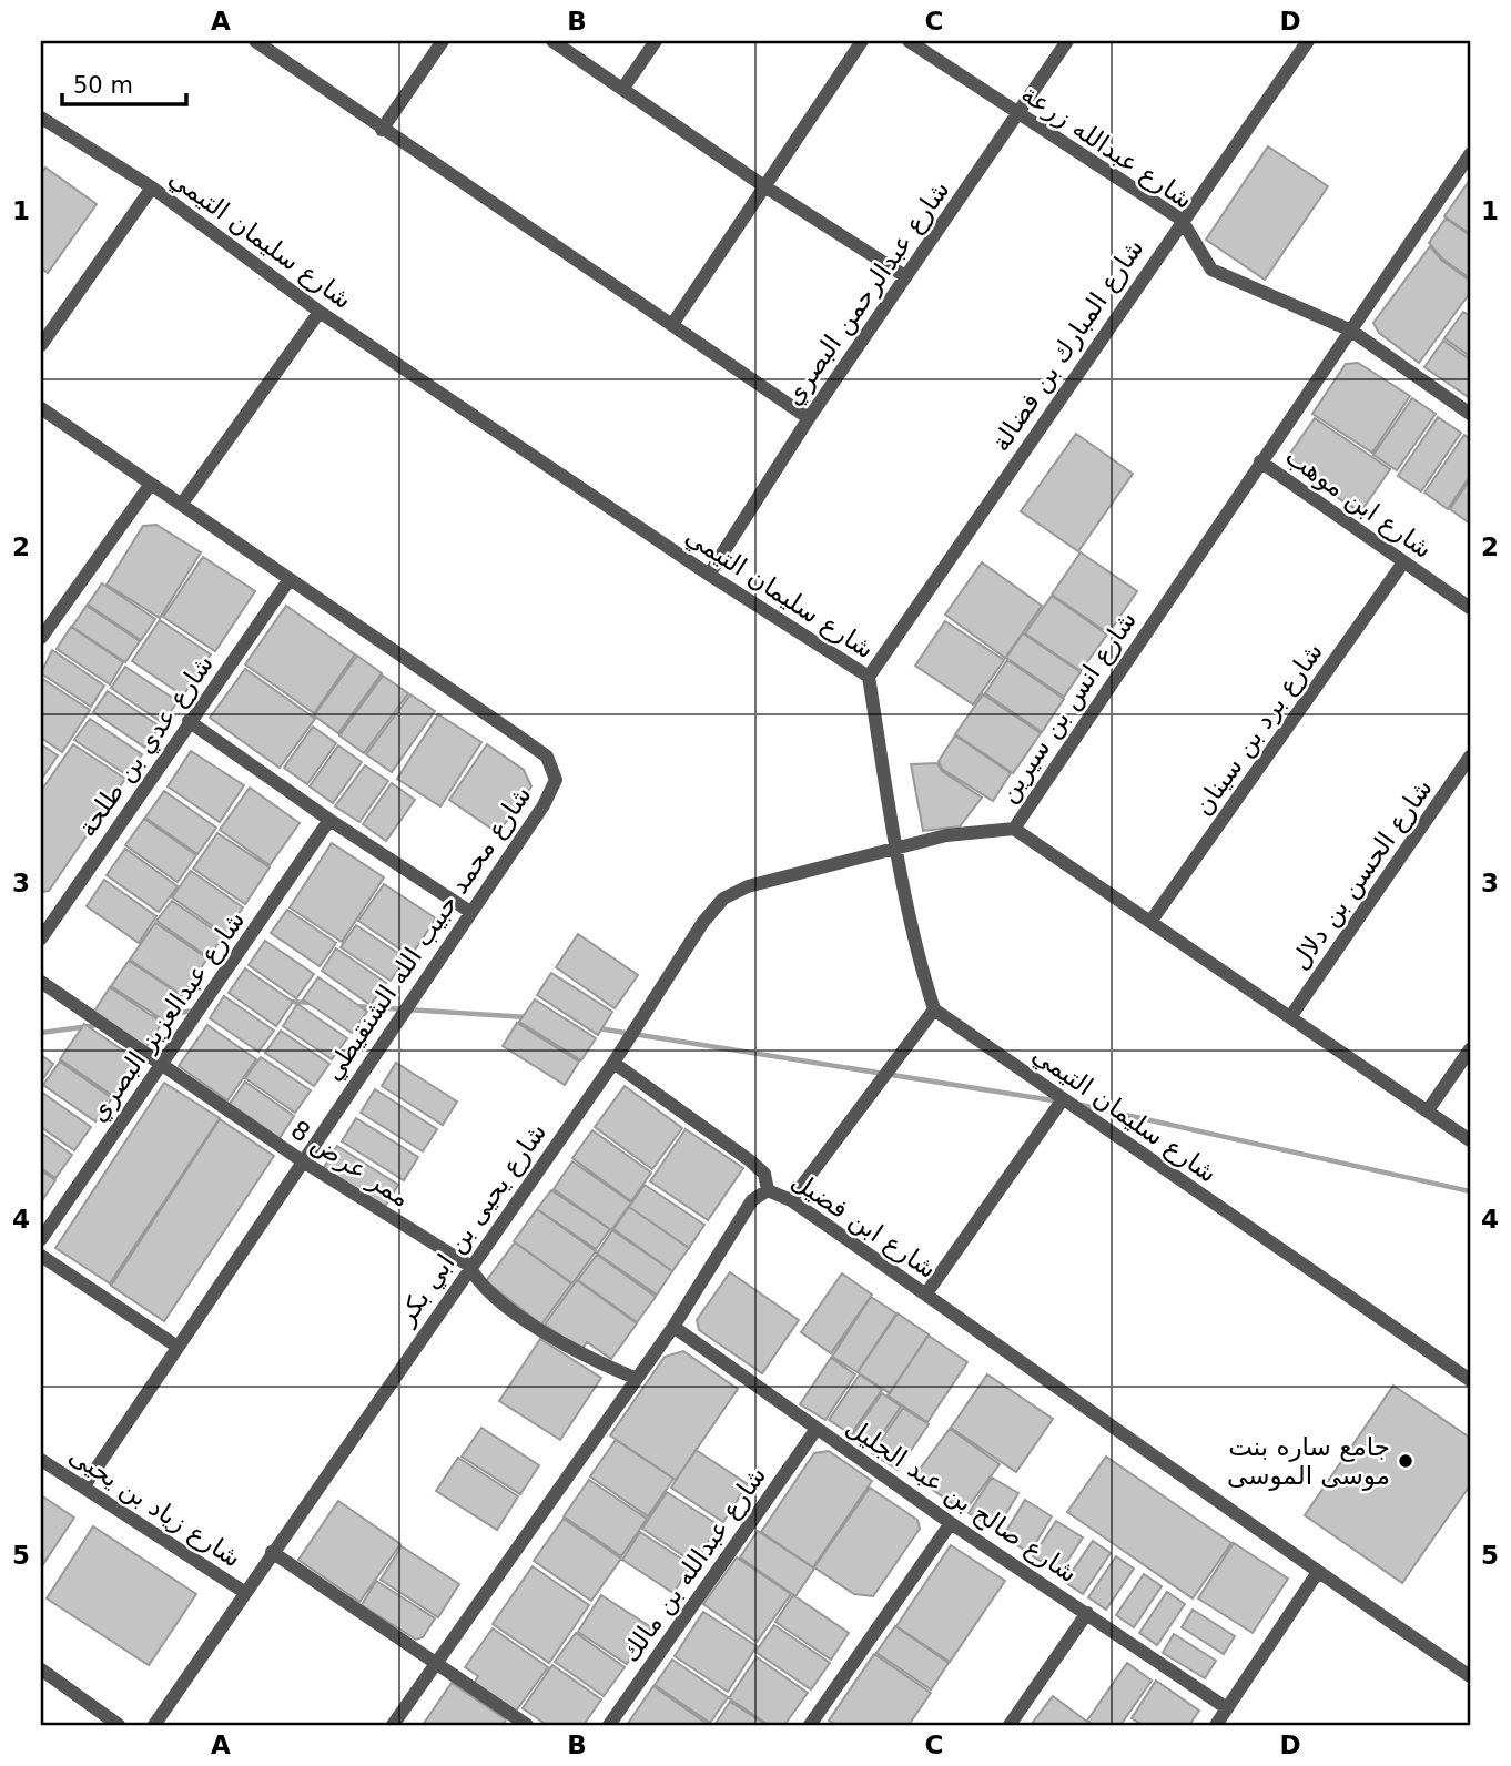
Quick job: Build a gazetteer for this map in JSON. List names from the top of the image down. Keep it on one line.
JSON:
{"streets":{"street":["شارع عبدالله زرعة","شارع سليمان التيمي","شارع عبدالرحمن البصري","شارع المبارك بن فضالة","شارع ابن موهب","شارع انس بن سيرين","شارع برد بن سينان","شارع عدي بن طلحة","شارع الحسن بن دلال","شارع محمد حبيب الله الشنقيطي","شارع عبدالعزيز البصري","ممر عرض 8","شارع يحيى بن ابي بكر","شارع ابن فضيل","شارع صالح بن عبد الجليل","شارع زياد بن يحيى","شارع عبدالله بن مالك"]},"crossings":[["شارع عبدالله زرعة","شارع عبدالرحمن البصري"],["شارع عبدالله زرعة","شارع المبارك بن فضالة"],["شارع عبدالله زرعة","شارع انس بن سيرين"],["شارع سليمان التيمي","شارع عبدالرحمن البصري"],["شارع سليمان التيمي","شارع المبارك بن فضالة"],["شارع سليمان التيمي","شارع يحيى بن ابي بكر"],["شارع ابن موهب","شارع انس بن سيرين"],["شارع ابن موهب","شارع برد بن سينان"],["شارع انس بن سيرين","شارع برد بن سينان"],["شارع انس بن سيرين","شارع الحسن بن دلال"],["شارع انس بن سيرين","شارع يحيى بن ابي بكر"],["شارع عدي بن طلحة","شارع محمد حبيب الله الشنقيطي"],["شارع محمد حبيب الله الشنقيطي","ممر عرض 8"],["شارع محمد حبيب الله الشنقيطي","شارع زياد بن يحيى"],["شارع عبدالعزيز البصري","ممر عرض 8"],["ممر عرض 8","شارع يحيى بن ابي بكر"],["ممر عرض 8","شارع ابن فضيل"],["شارع يحيى بن ابي بكر","شارع زياد بن يحيى"],["شارع ابن فضيل","شارع صالح بن عبد الجليل"],["شارع صالح بن عبد الجليل","شارع عبدالله بن مالك"]],"places":["جامع ساره بنت موسى الموسى"],"scale_bar":"50 m","grid":{"columns":["A","B","C","D"],"rows":["1","2","3","4","5"]}}
